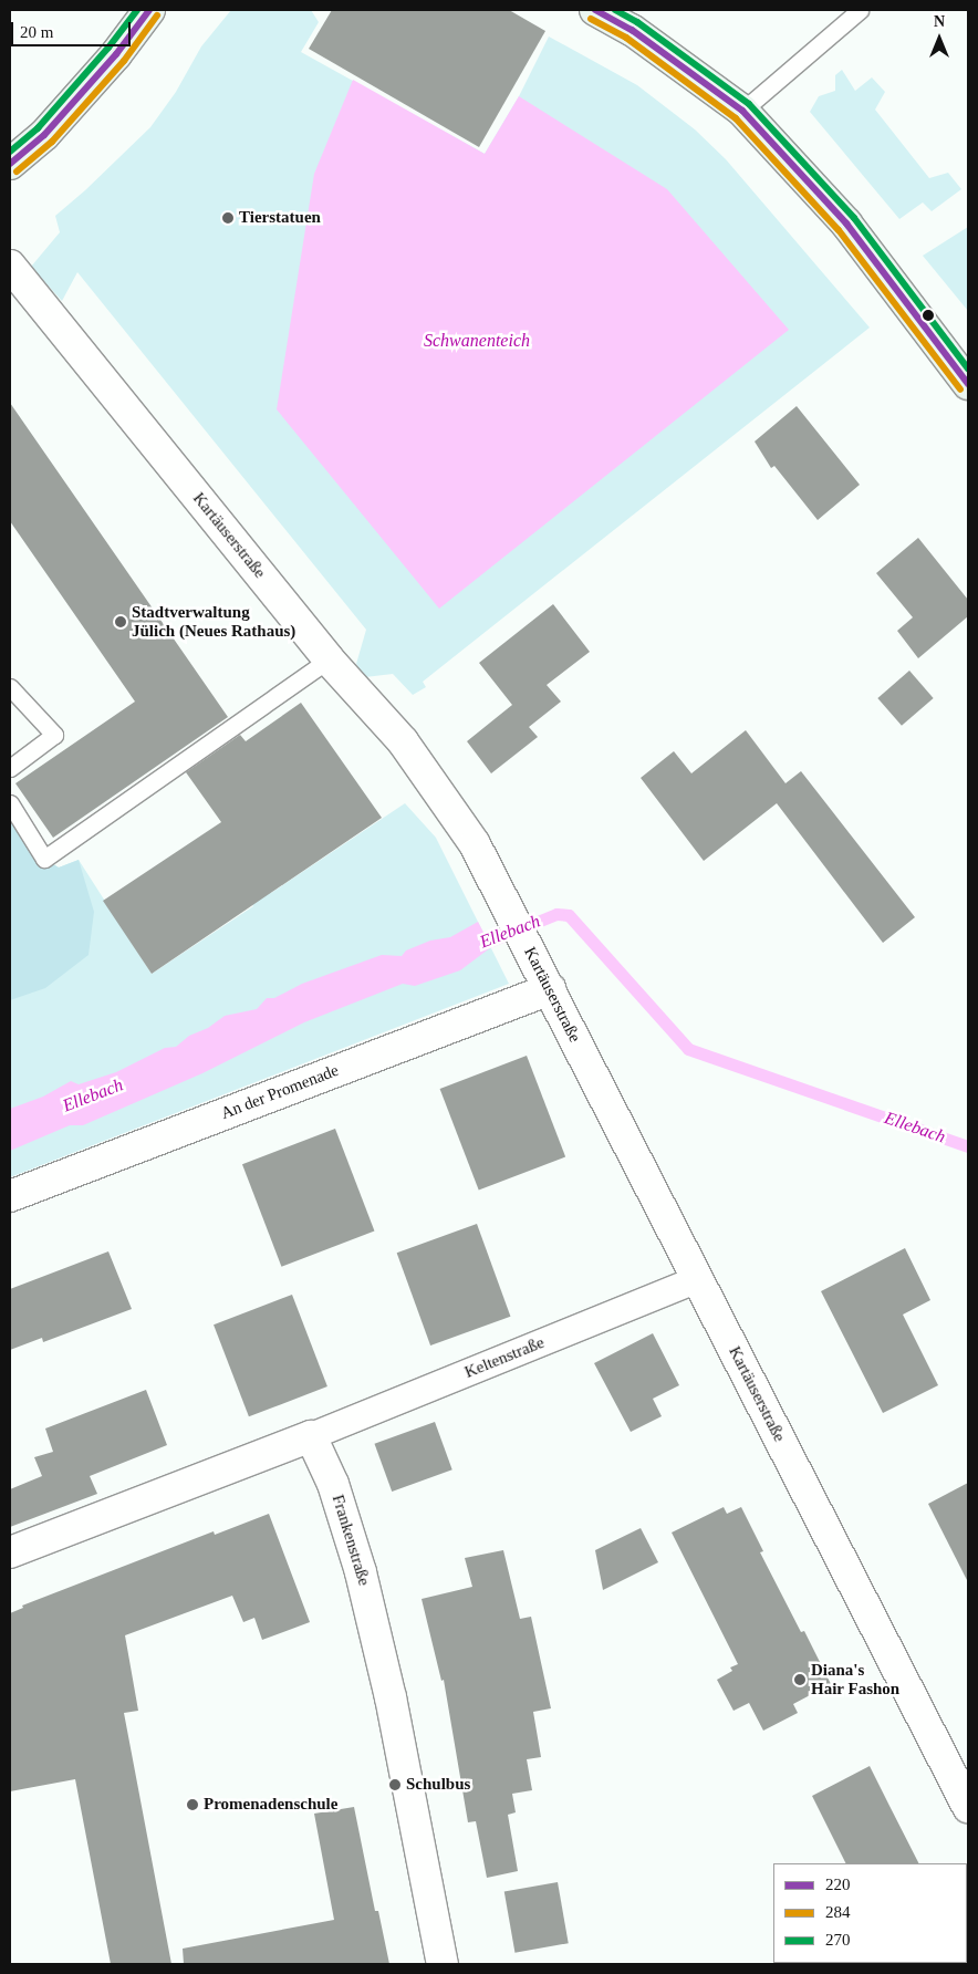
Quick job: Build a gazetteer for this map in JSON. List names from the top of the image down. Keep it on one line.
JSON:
{"streets":{"street":["Kartäuserstraße","An der Promenade","Keltenstraße","Frankenstraße"]},"crossings":[["Kartäuserstraße","An der Promenade"],["Kartäuserstraße","Keltenstraße"],["Keltenstraße","Frankenstraße"]],"water":["Schwanenteich","Ellebach"],"places":["Tierstatuen","Stadtverwaltung Jülich (Neues Rathaus)","Diana's Hair Fashon","Schulbus","Promenadenschule"],"lines":["transit line 220","transit line 270","transit line 284"],"legend":["220","284","270"],"scale_bar":"20 m","north":"top"}
